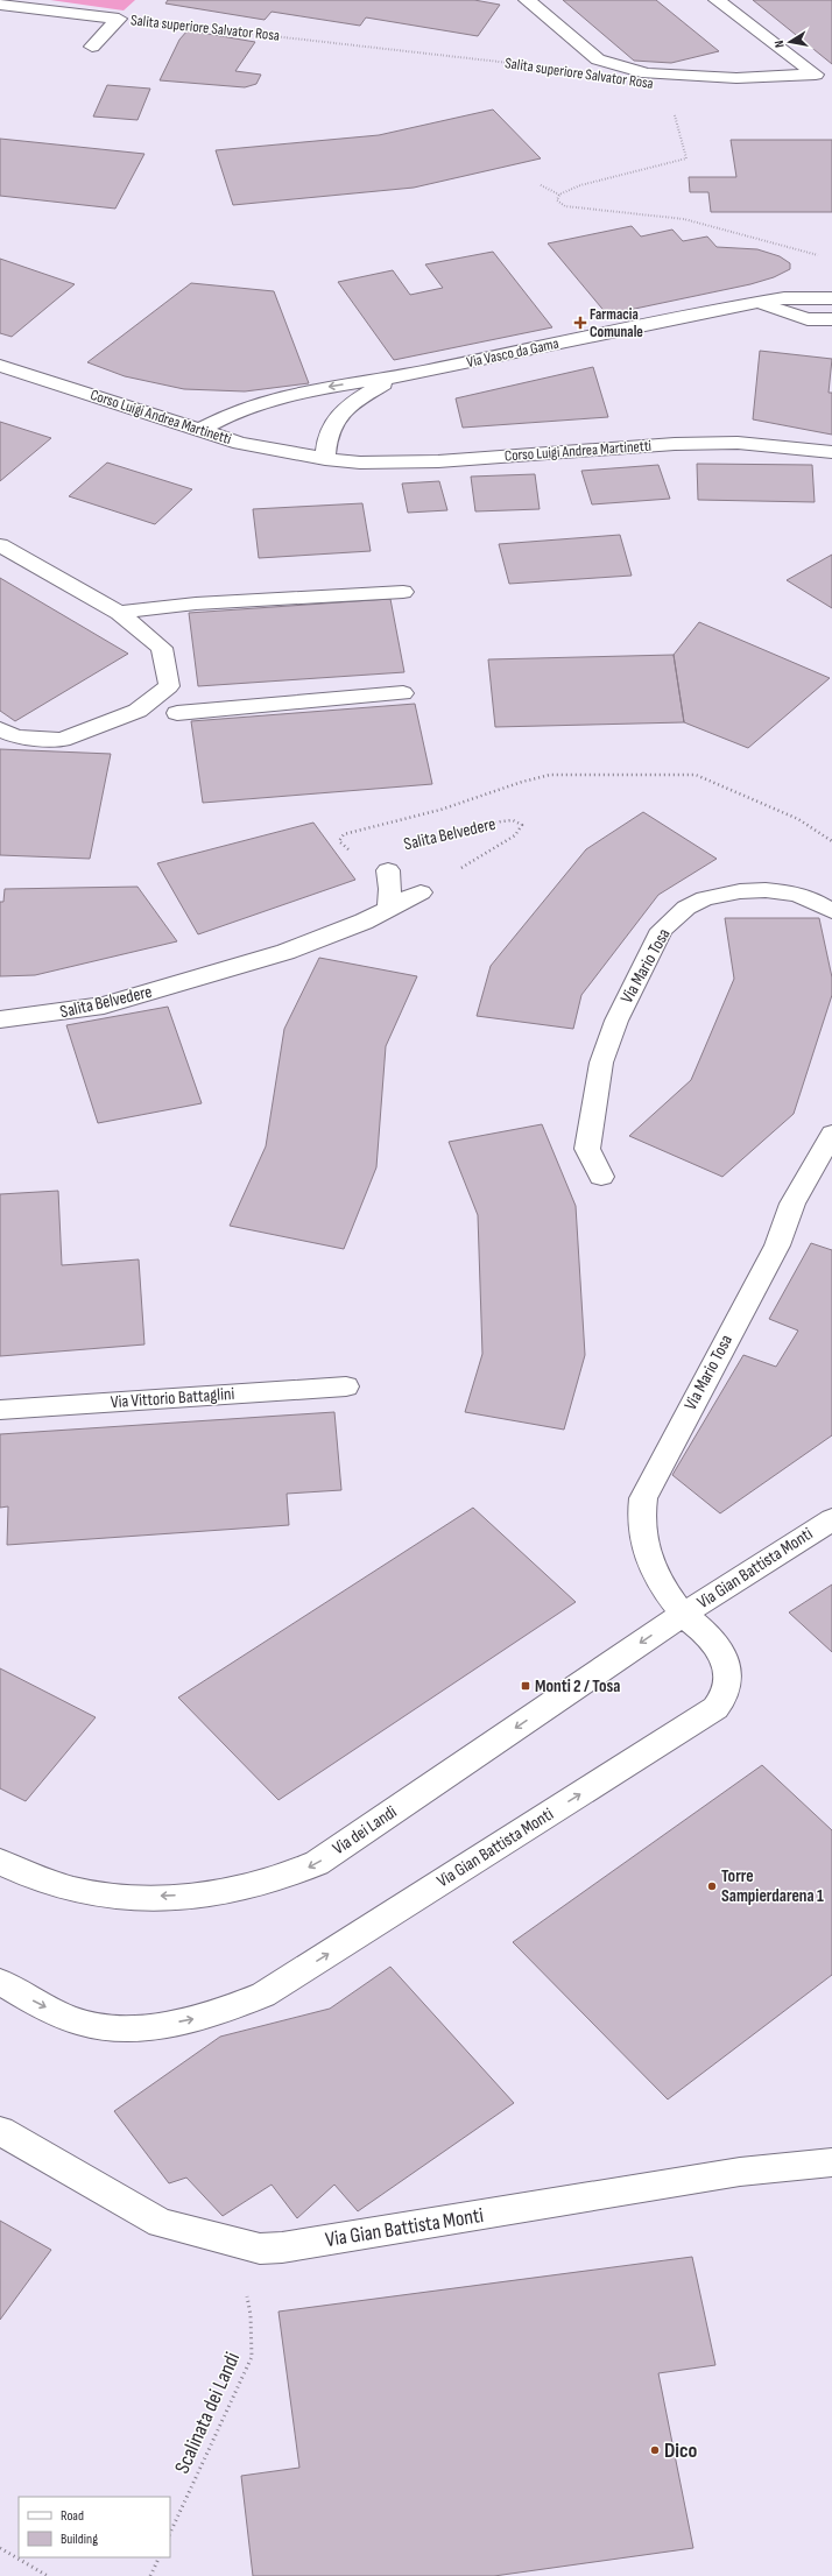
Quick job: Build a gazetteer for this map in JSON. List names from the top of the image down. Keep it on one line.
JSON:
{"streets":{"street":["Salita superiore Salvator Rosa","Via Vasco da Gama","Corso Luigi Andrea Martinetti","Salita Belvedere","Via Mario Tosa","Via Vittorio Battaglini","Via Gian Battista Monti","Via dei Landi"],"path":["Scalinata dei Landi"]},"crossings":[["Via Vasco da Gama","Corso Luigi Andrea Martinetti"],["Via Mario Tosa","Via Gian Battista Monti"],["Via Mario Tosa","Via dei Landi"],["Via Gian Battista Monti","Via dei Landi"],["Via Gian Battista Monti","Scalinata dei Landi"]],"one_way":["Via Gian Battista Monti","Via dei Landi"],"places":{"health":["Farmacia Comunale"],"transit":["Monti 2 / Tosa"],"other":["Torre Sampierdarena 1","Dico"]},"legend":["Road","Building"],"north":"left"}
